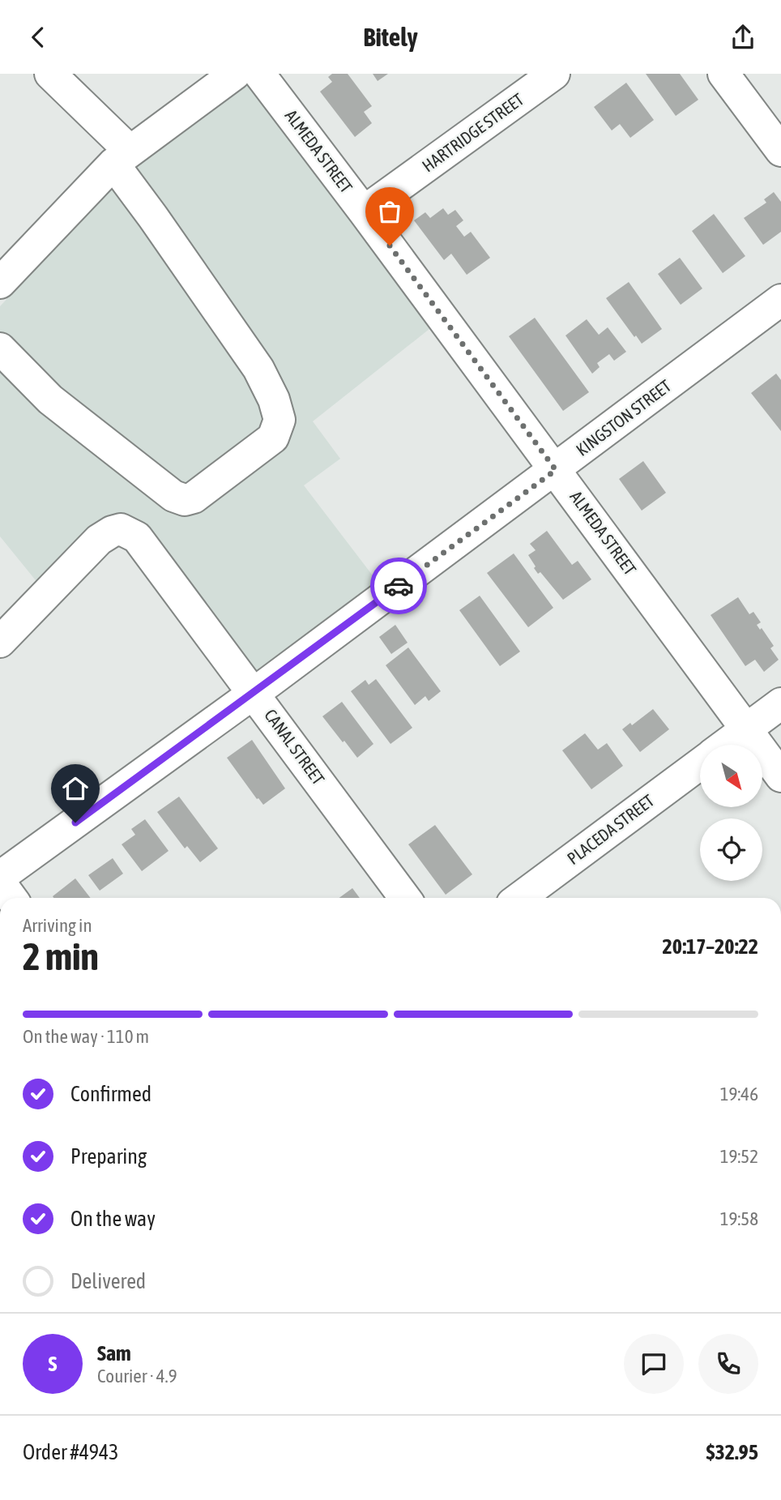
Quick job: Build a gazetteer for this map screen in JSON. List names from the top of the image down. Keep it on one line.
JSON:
{"streets":{"street":["HARTRIDGE STREET","ALMEDA STREET","KINGSTON STREET","CANAL STREET","PLACEDA STREET"]},"crossings":[["HARTRIDGE STREET","ALMEDA STREET"],["ALMEDA STREET","KINGSTON STREET"],["ALMEDA STREET","PLACEDA STREET"],["KINGSTON STREET","CANAL STREET"]],"north":"bottom right","page":{"header":"Bitely","heading":["2 min","Arriving in","20:17–20:22"],"panel":["Sam","Courier · 4.9","Order #4943","$32.95"],"bar":"On the way · 110 m","list":[["Confirmed","19:46"],["Preparing","19:52"],["On the way","19:58"],"Delivered"],"round":"S"}}
